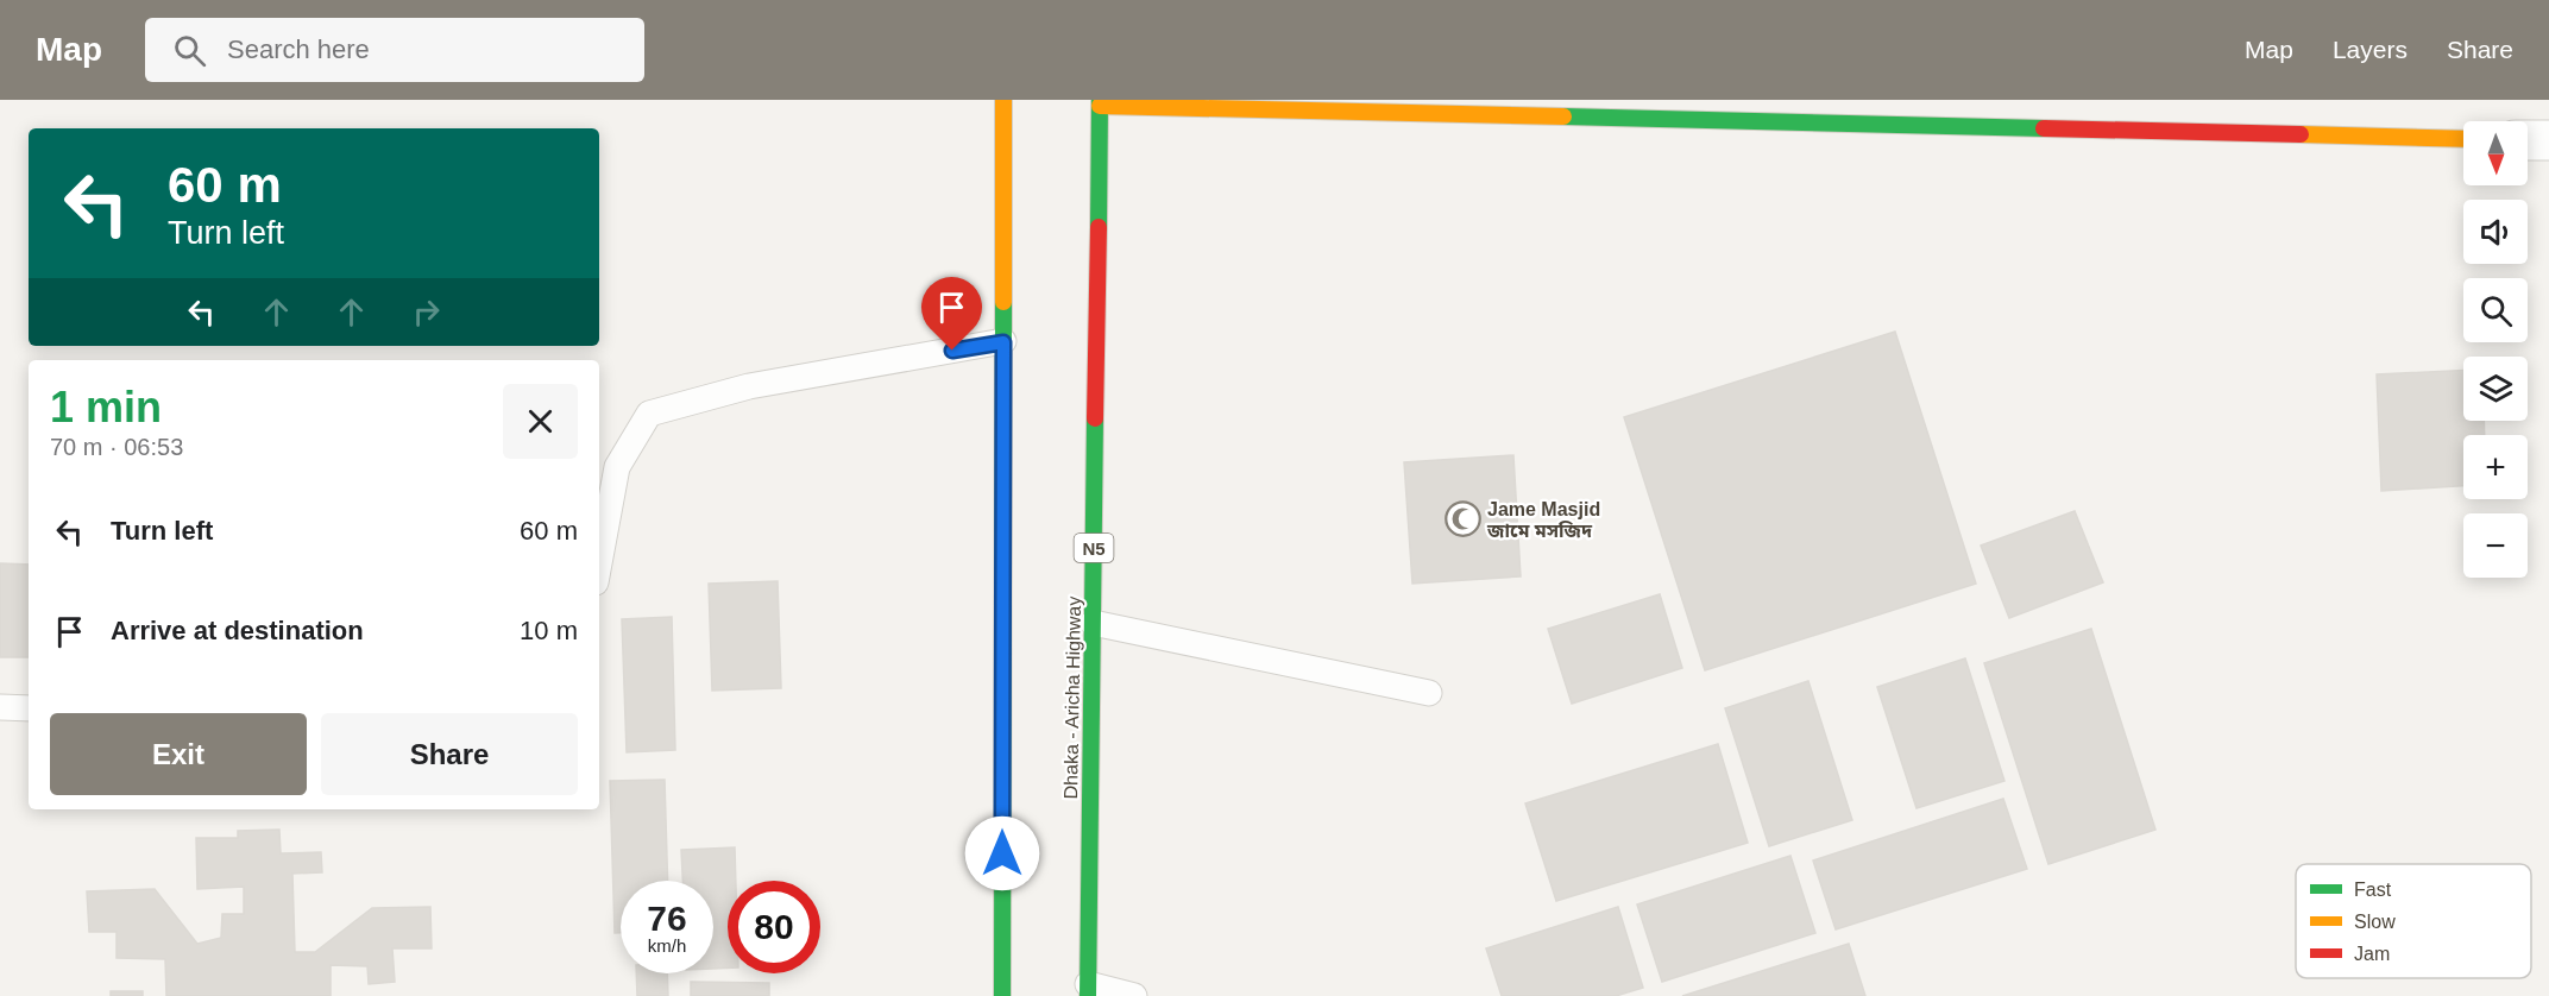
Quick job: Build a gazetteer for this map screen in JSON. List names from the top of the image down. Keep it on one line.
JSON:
{"streets":{"main road":["N5","Dhaka - Aricha Highway"]},"places":{"mosque":["Jame Masjid জামে মসজিদ"]},"legend":["Fast","Slow","Jam"],"north":"bottom","page":{"header":"Map","search":"Search here","nav":["Map","Layers","Share"],"map_buttons":["+","−"],"turn":["60 m","Turn left"],"heading":["1 min","70 m · 06:53"],"list":[{"name":"Turn left","value":"60 m"},{"name":"Arrive at destination","value":"10 m"}],"buttons":["Exit","Share"],"speed":"76 km/h","limit":"80"}}
